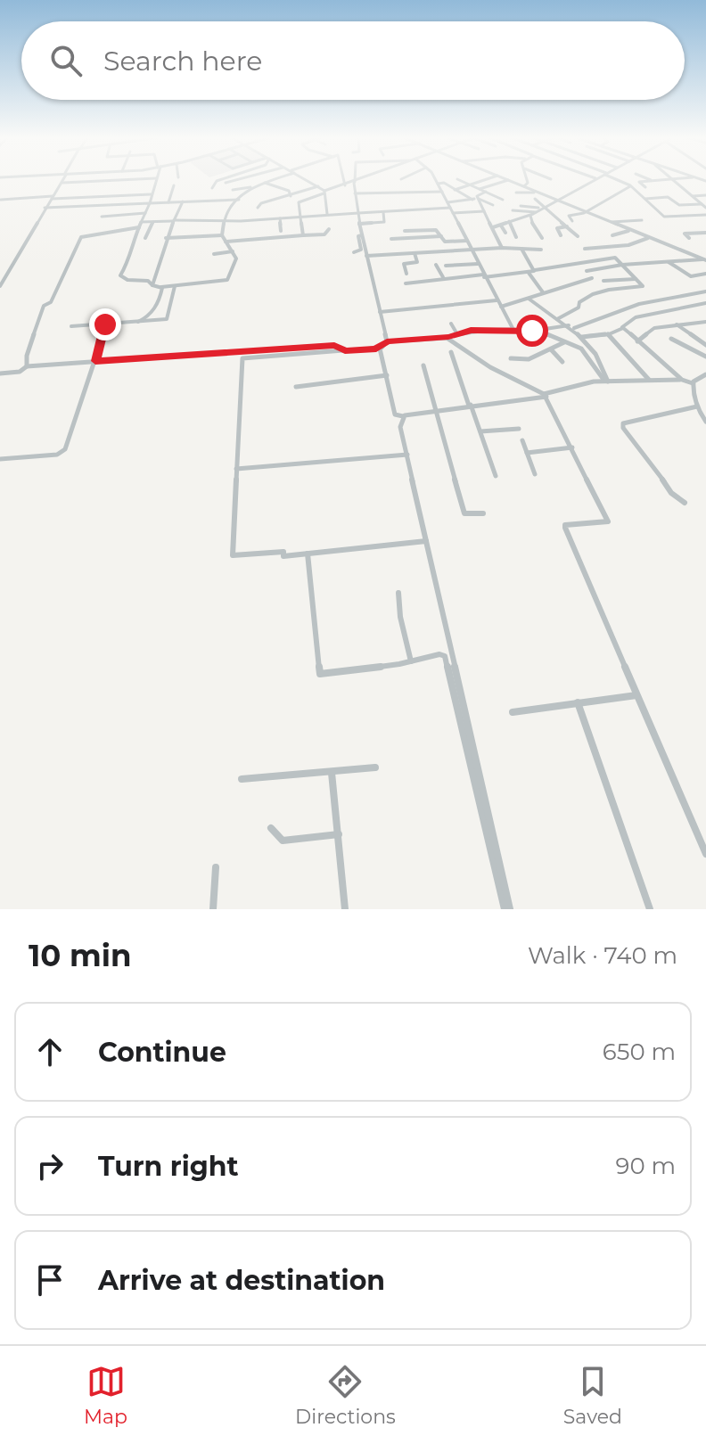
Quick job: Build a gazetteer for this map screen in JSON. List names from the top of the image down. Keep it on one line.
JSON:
{"page":{"search":"Search here","heading":["10 min","Walk · 740 m"],"list":[["Continue","650 m"],["Turn right","90 m"],"Arrive at destination"],"nav":["Map","Directions","Saved"]}}
